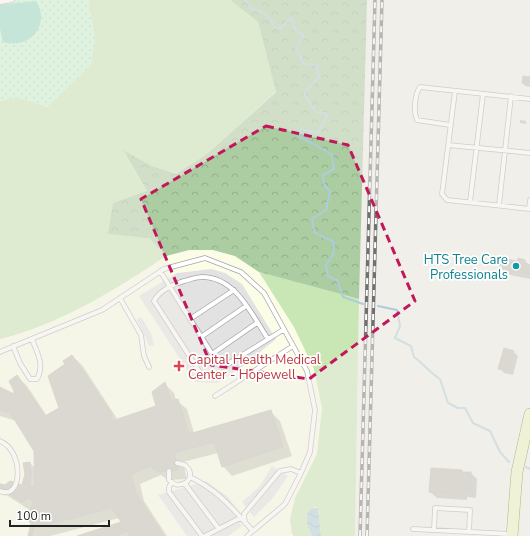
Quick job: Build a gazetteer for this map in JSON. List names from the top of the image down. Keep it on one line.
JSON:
{"places":{"other":["HTS Tree Care Professionals"],"health":["Capital Health Medical Center - Hopewell"]},"scale_bar":"100 m"}
